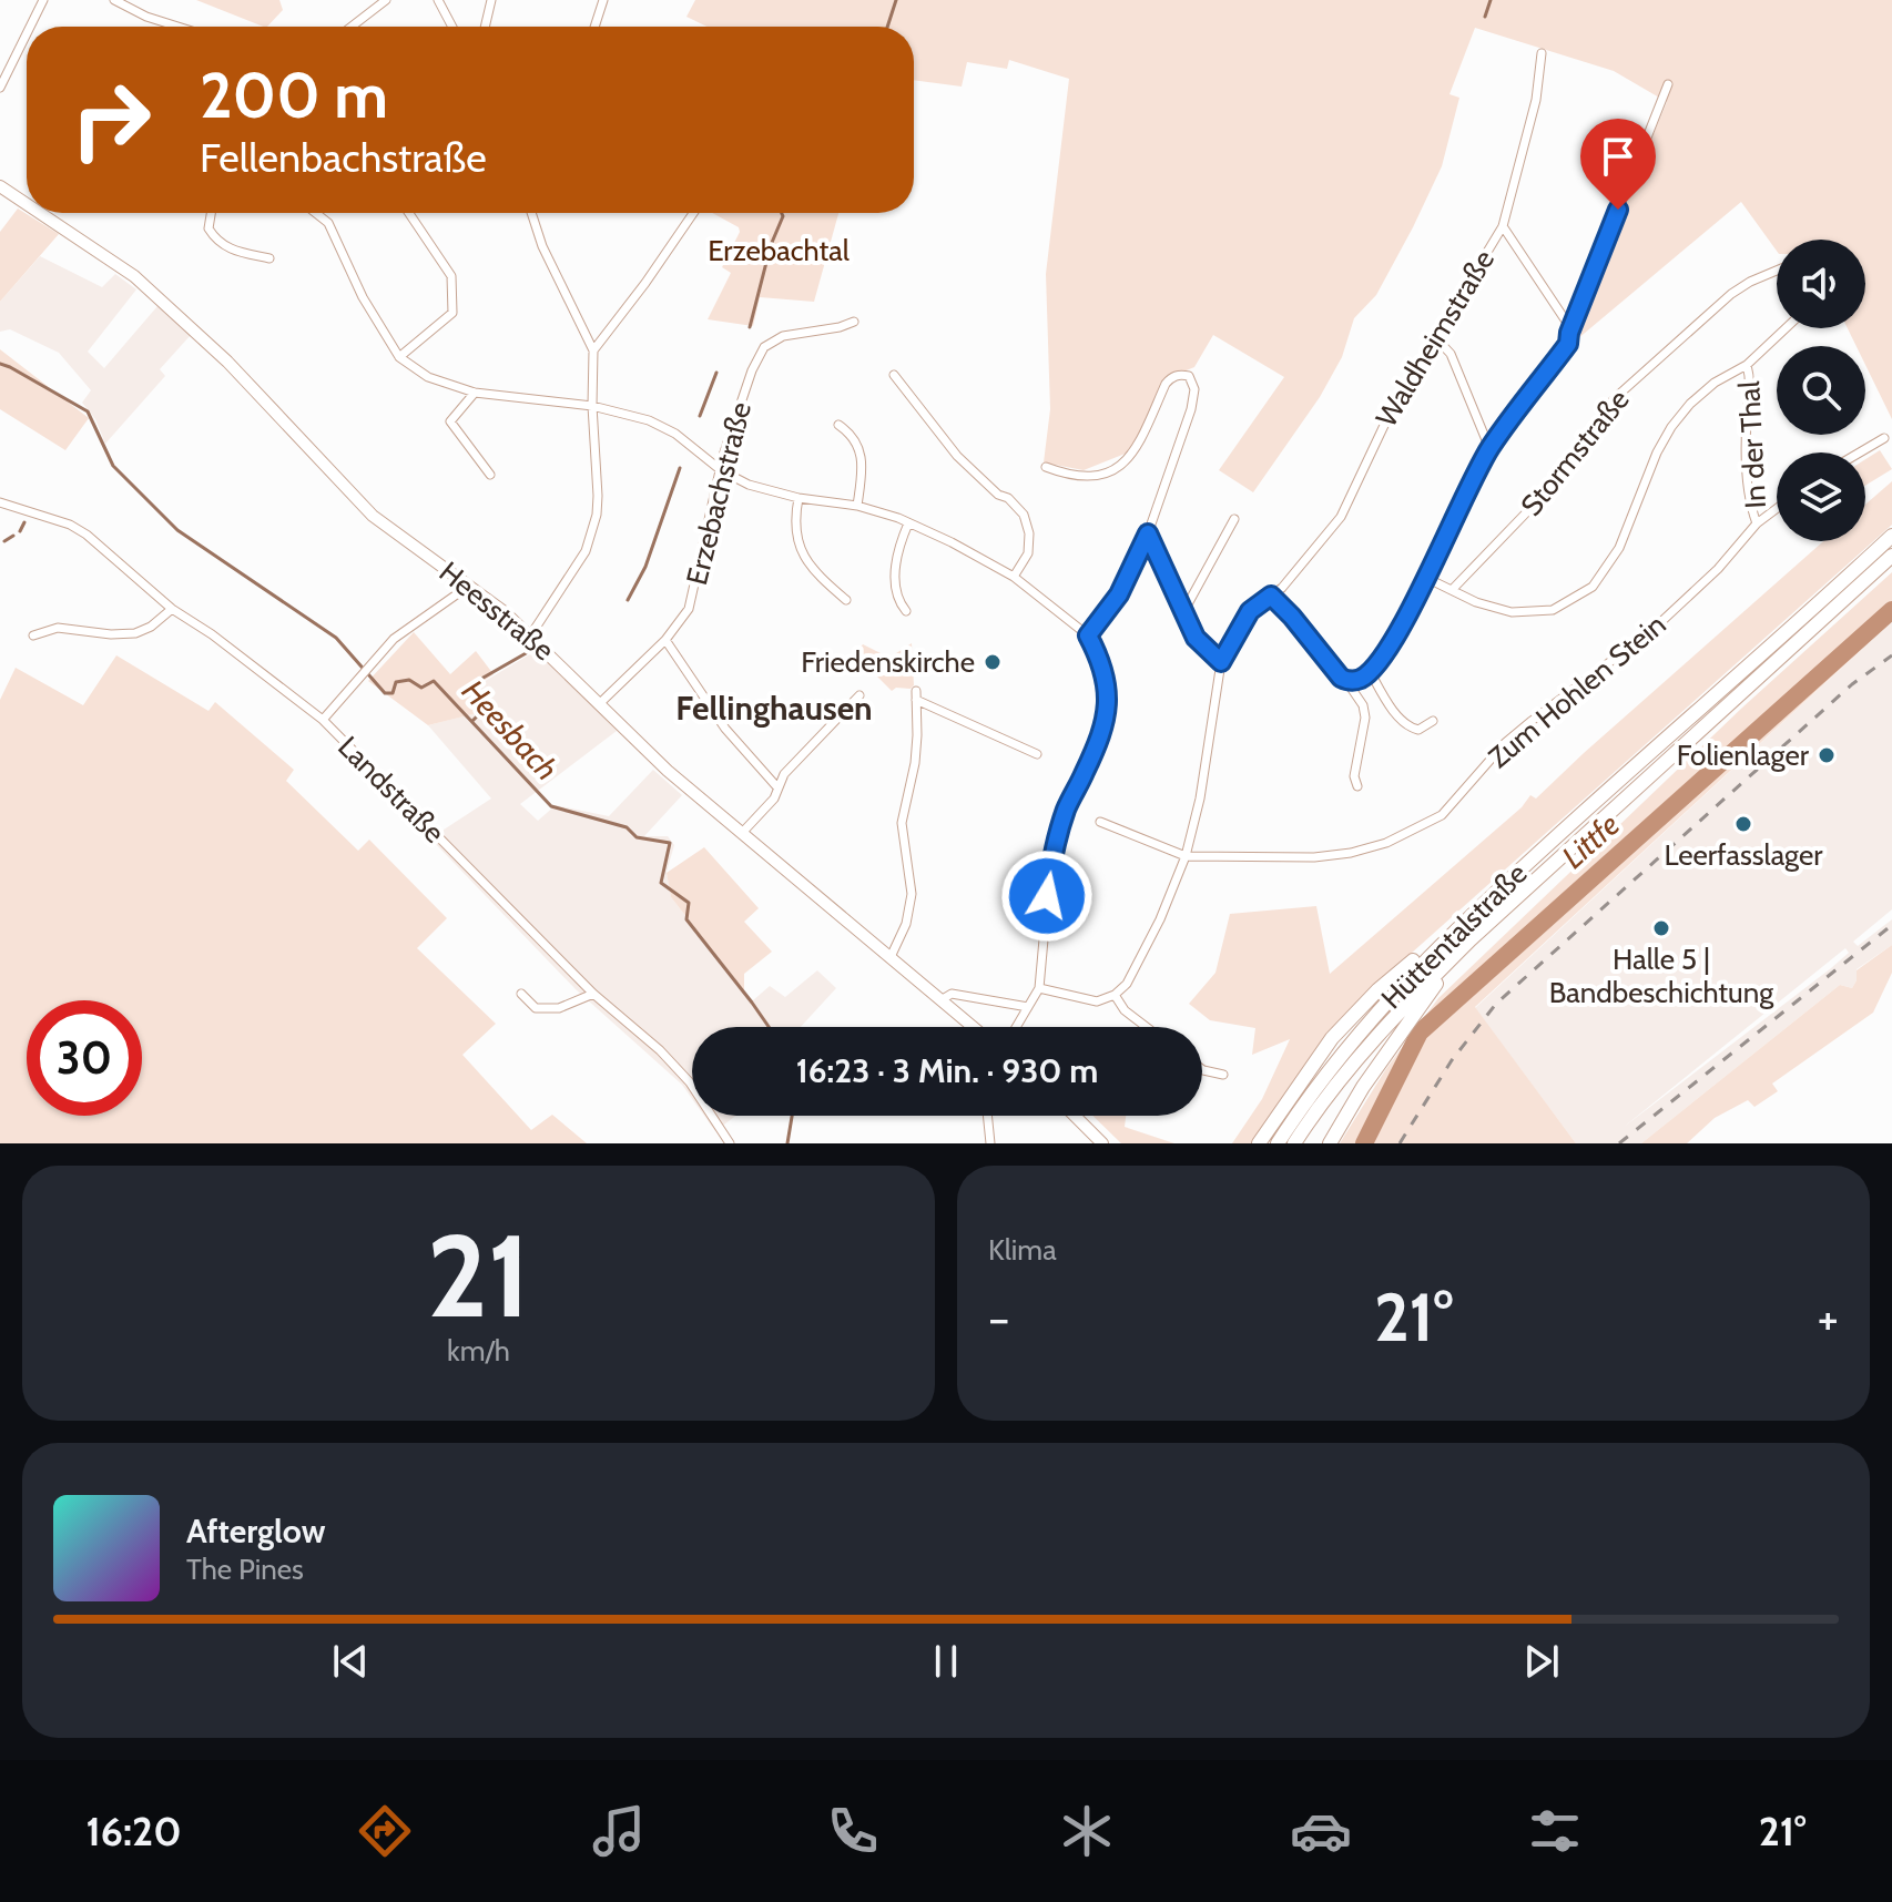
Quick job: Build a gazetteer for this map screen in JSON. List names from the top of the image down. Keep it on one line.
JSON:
{"streets":{"highway":["Hüttentalstraße"],"main road":["Heesstraße"],"street":["Waldheimstraße","In der Thal","Stormstraße","Erzebachstraße","Zum Hohlen Stein","Landstraße"]},"crossings":[["In der Thal","Zum Hohlen Stein"],["Erzebachstraße","Heesstraße"]],"districts":["Fellinghausen"],"water":["Heesbach","Littfe"],"parks":["Erzebachtal"],"places":["Friedenskirche","Folienlager","Leerfasslager","Halle 5 | Bandbeschichtung"],"page":{"turn":["200 m","Fellenbachstraße"],"limit":"30","trip":"16:23 · 3 Min. · 930 m","tile":[["21","km/h"],"Klima"],"heat":["−","21°","+"],"song":["Afterglow","The Pines"],"tabs":["16:20","21°"]}}
